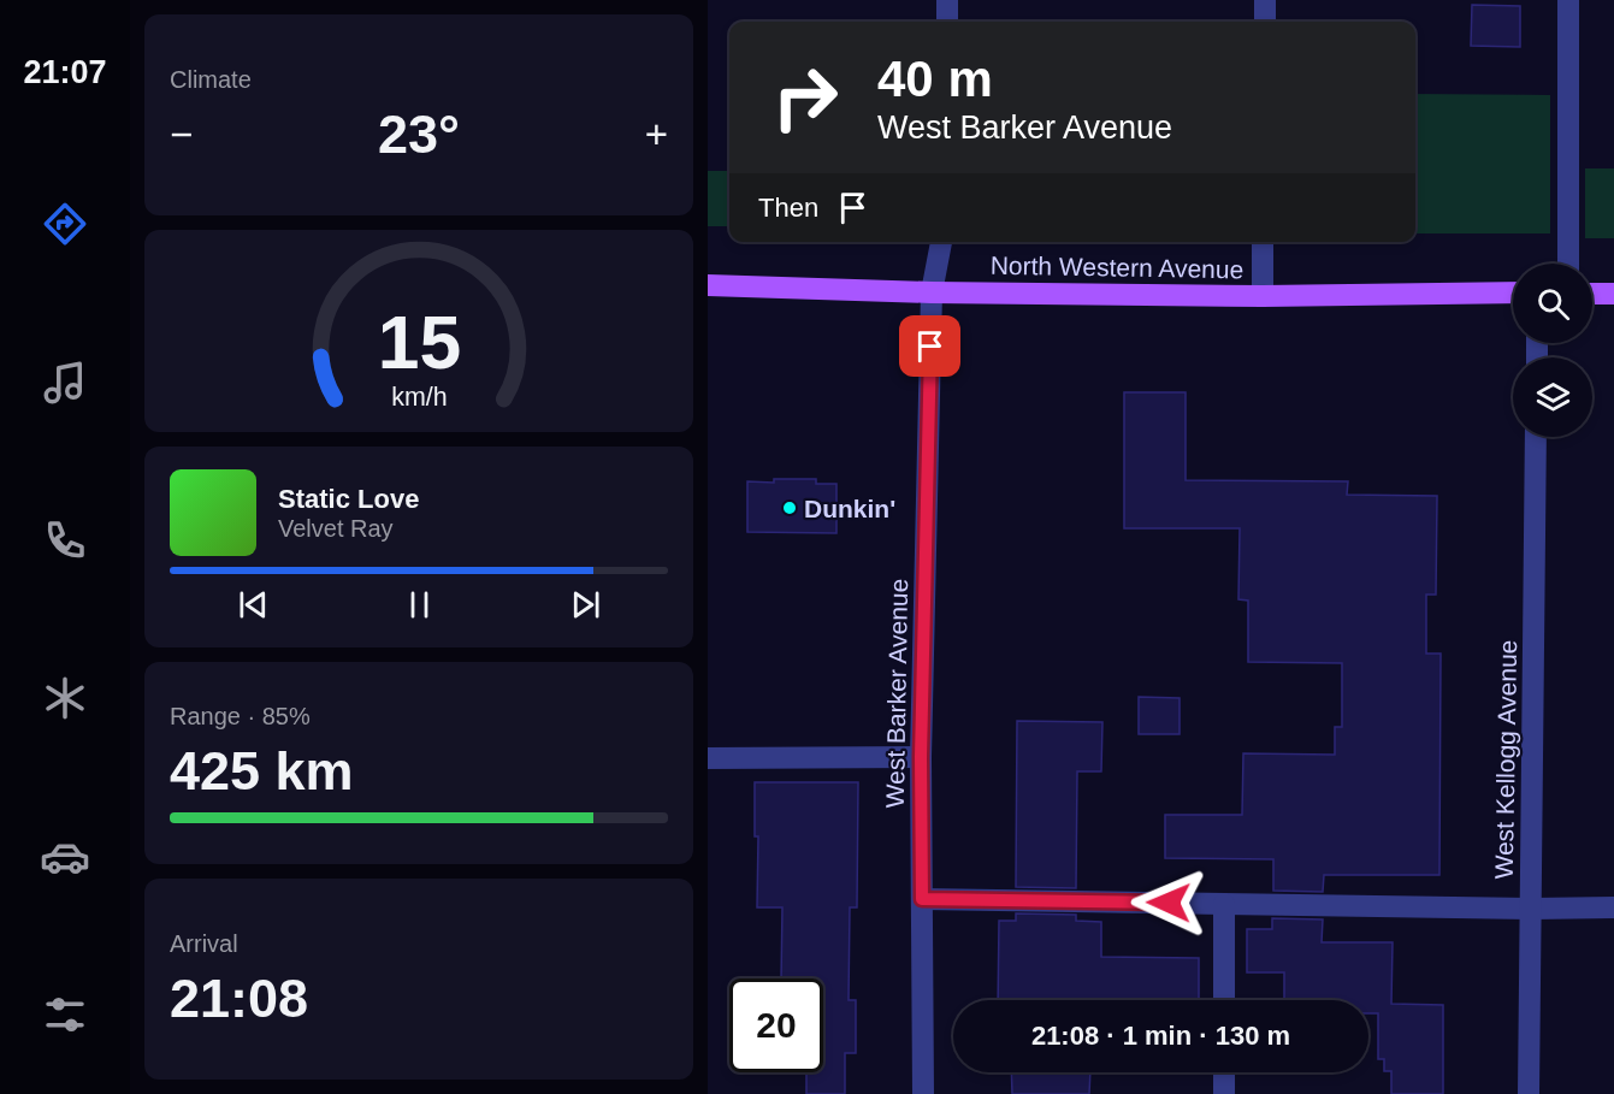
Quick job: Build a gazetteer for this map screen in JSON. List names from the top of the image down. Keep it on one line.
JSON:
{"streets":{"main road":["North Western Avenue"],"street":["West Barker Avenue","West Kellogg Avenue"]},"crossings":[["North Western Avenue","West Barker Avenue"]],"places":["Dunkin'"],"page":{"tabs":"21:07","tile":["Climate",["Range · 85%","425 km"],["Arrival","21:08"]],"turn":["40 m","West Barker Avenue"],"heat":["−","23°","+"],"then":"Then","song":["Static Love","Velvet Ray"],"limit":"20","trip":"21:08 · 1 min · 130 m","gauge":["15","km/h"]}}
